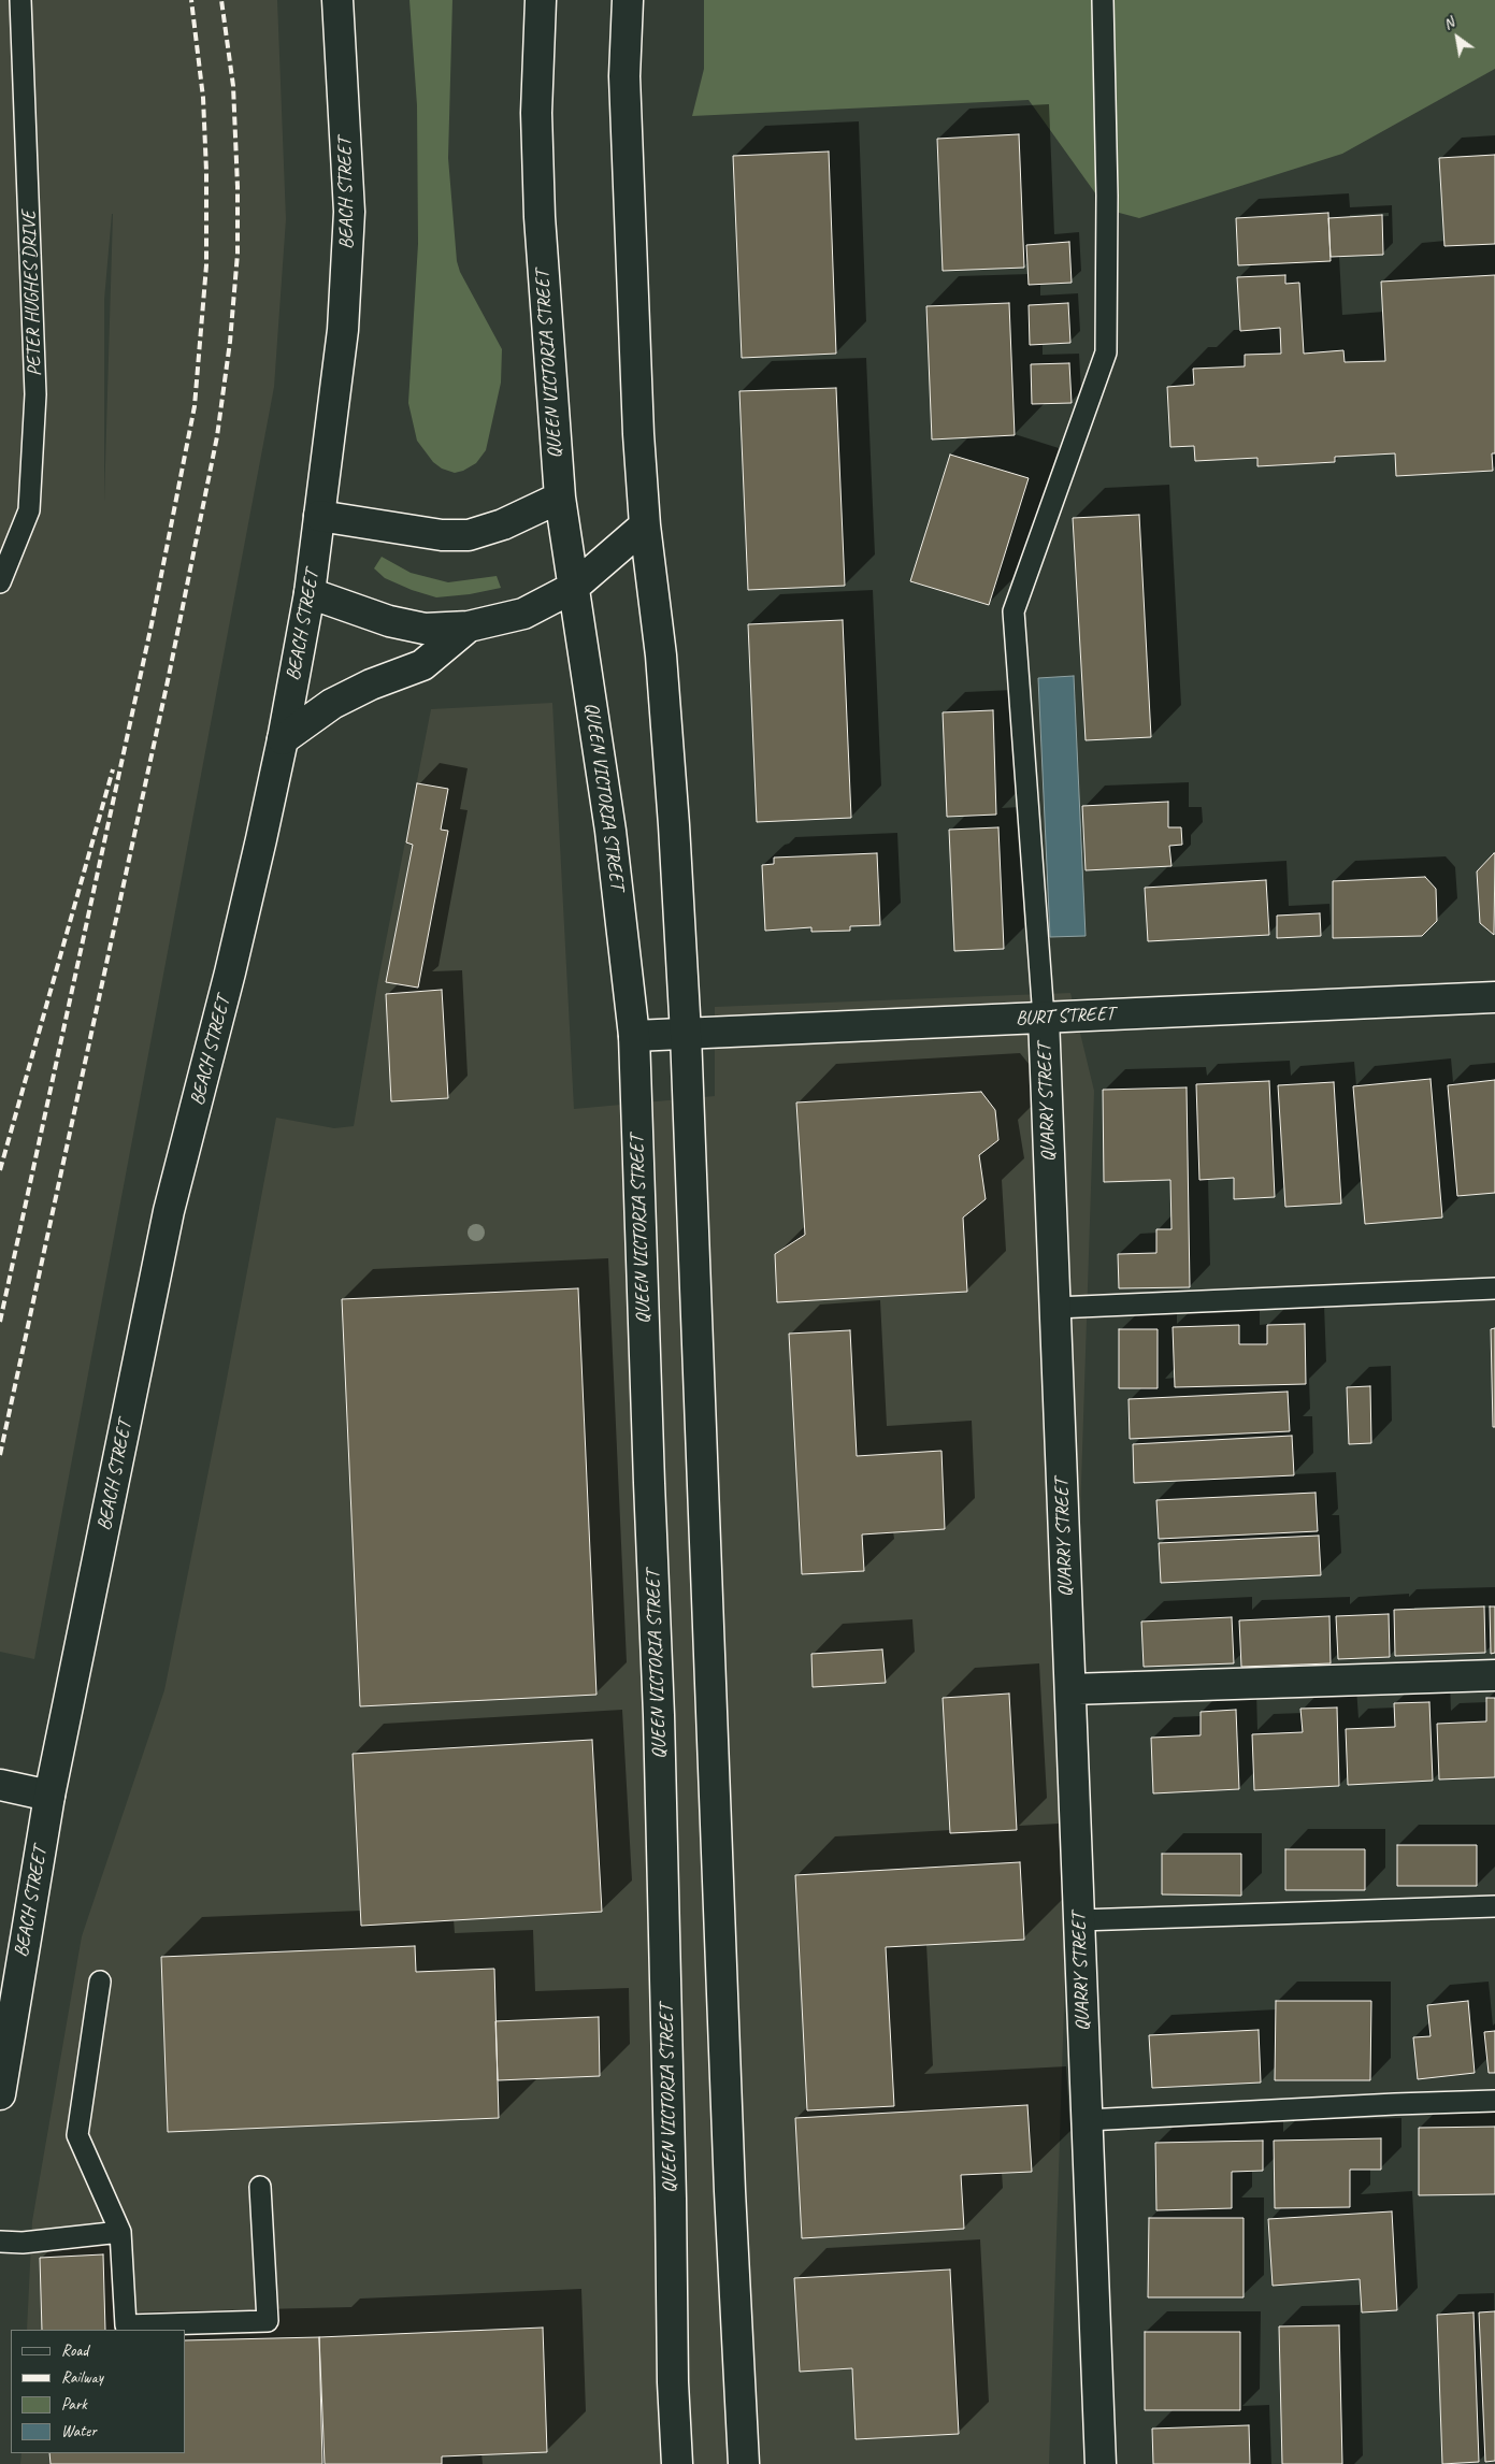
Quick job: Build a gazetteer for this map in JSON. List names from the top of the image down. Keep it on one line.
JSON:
{"streets":{"main road":["BEACH STREET","QUEEN VICTORIA STREET","BURT STREET","QUARRY STREET"],"lane":["PETER HUGHES DRIVE"]},"crossings":[["QUEEN VICTORIA STREET","BURT STREET"],["BURT STREET","QUARRY STREET"]],"legend":["Road","Railway","Park","Water"],"north":"top left"}
